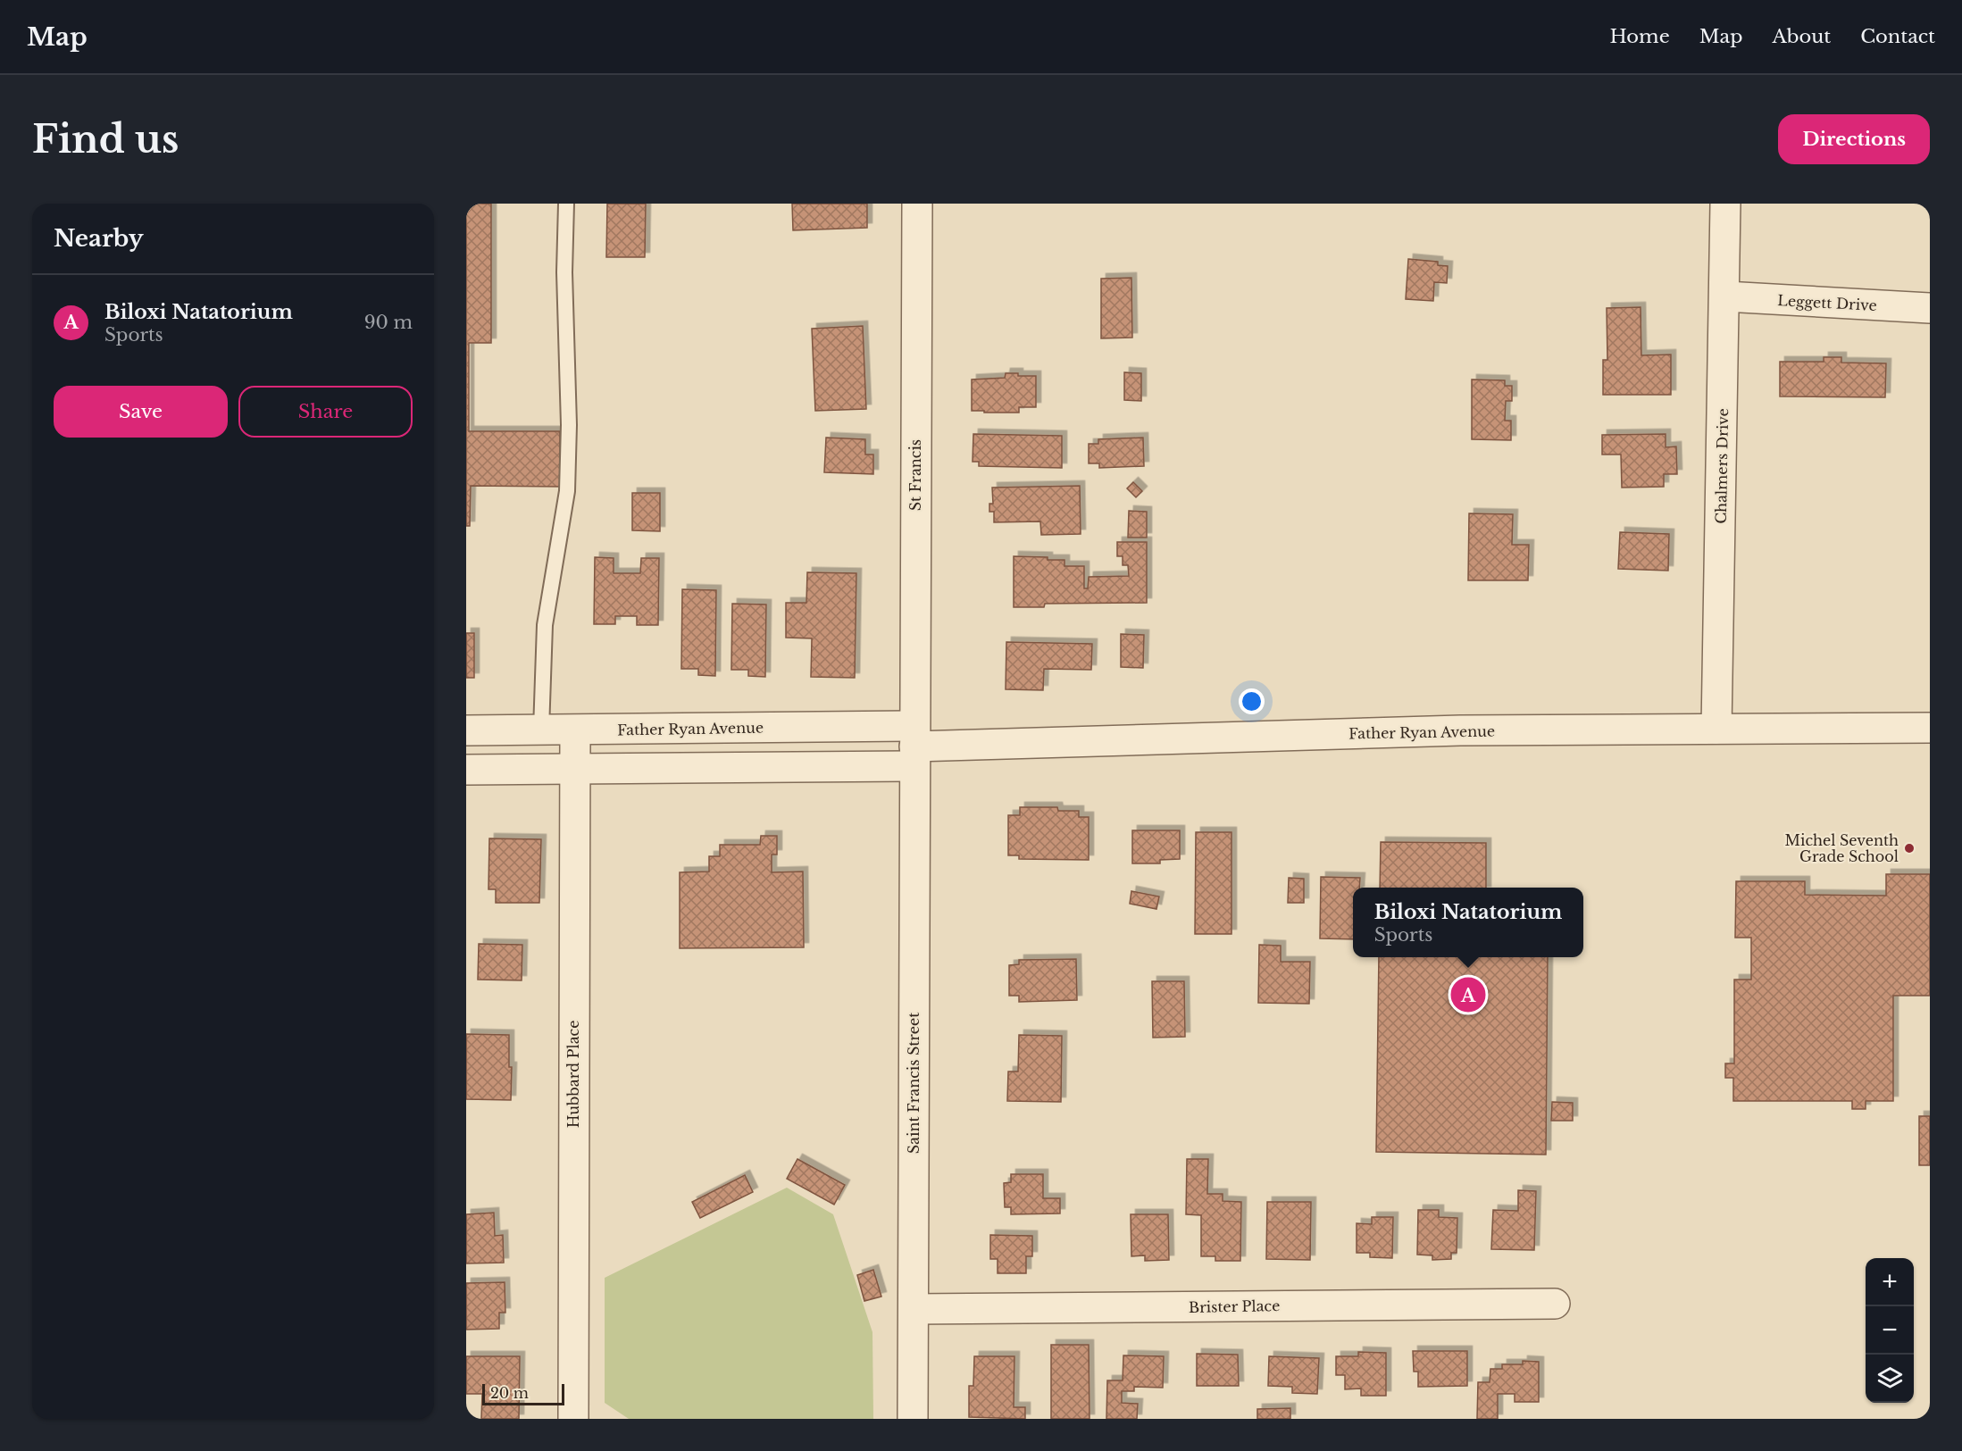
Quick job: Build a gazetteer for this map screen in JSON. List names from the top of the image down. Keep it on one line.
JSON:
{"streets":{"street":["Leggett Drive","Chalmers Drive","St Francis","Father Ryan Avenue","Hubbard Place","Saint Francis Street","Brister Place"]},"crossings":[["Leggett Drive","Chalmers Drive"],["Chalmers Drive","Father Ryan Avenue"],["St Francis","Father Ryan Avenue"],["St Francis","Saint Francis Street"],["Father Ryan Avenue","Hubbard Place"],["Father Ryan Avenue","Saint Francis Street"],["Saint Francis Street","Brister Place"]],"places":["Michel Seventh Grade School"],"scale_bar":"20 m","page":{"header":"Map","nav":["Home","Map","About","Contact"],"buttons":["Directions",["Save","Share"]],"title":"Find us","heading":"Nearby","list":[{"mark":"A","name":"Biloxi Natatorium","note":"Sports","value":"90 m"}],"popup":["Biloxi Natatorium","Sports"],"pins":"A","map_buttons":["+","−"],"scale":"20 m"}}
